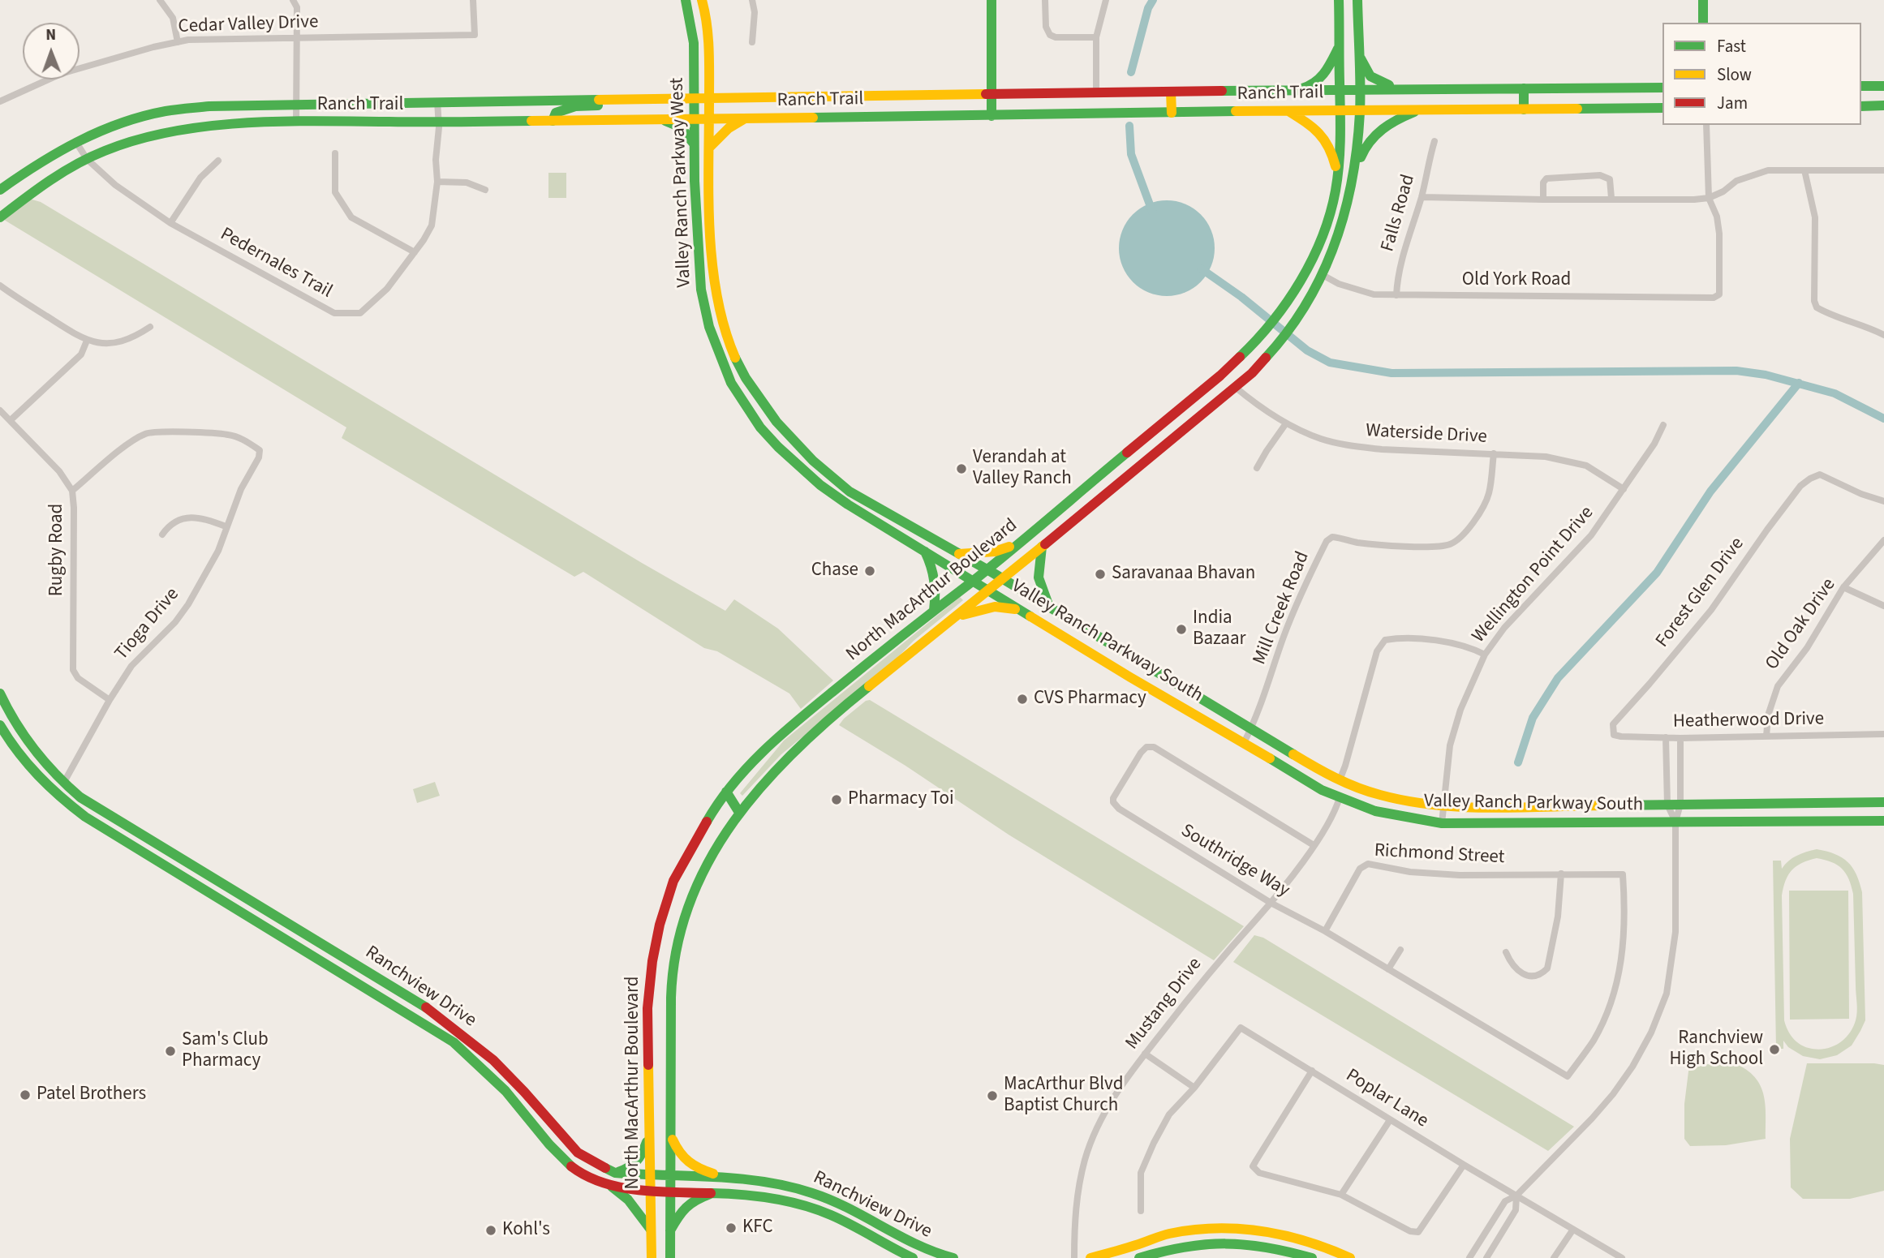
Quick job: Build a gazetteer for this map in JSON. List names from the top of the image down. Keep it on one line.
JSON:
{"streets":{"main road":["Ranch Trail","Valley Ranch Parkway West","North MacArthur Boulevard","Valley Ranch Parkway South","Ranchview Drive"],"street":["Cedar Valley Drive","Falls Road","Pedernales Trail","Old York Road","Waterside Drive","Rugby Road","Wellington Point Drive","Forest Glen Drive","Mill Creek Road","Tioga Drive","Old Oak Drive","Heatherwood Drive","Richmond Street","Southridge Way","Mustang Drive","Poplar Lane"]},"crossings":[["Ranch Trail","Valley Ranch Parkway West"],["Ranch Trail","Pedernales Trail"],["Ranch Trail","North MacArthur Boulevard"],["Valley Ranch Parkway West","North MacArthur Boulevard"],["Valley Ranch Parkway West","Valley Ranch Parkway South"],["Falls Road","Old York Road"],["Old York Road","North MacArthur Boulevard"],["Waterside Drive","Wellington Point Drive"],["Waterside Drive","North MacArthur Boulevard"],["Waterside Drive","Mill Creek Road"],["Rugby Road","Tioga Drive"],["Wellington Point Drive","Valley Ranch Parkway South"],["North MacArthur Boulevard","Valley Ranch Parkway South"],["North MacArthur Boulevard","Ranchview Drive"],["Forest Glen Drive","Heatherwood Drive"],["Mill Creek Road","Valley Ranch Parkway South"],["Tioga Drive","Ranchview Drive"],["Old Oak Drive","Heatherwood Drive"],["Valley Ranch Parkway South","Mustang Drive"],["Richmond Street","Southridge Way"],["Southridge Way","Mustang Drive"]],"places":["Verandah at Valley Ranch","Chase","Saravanaa Bhavan","India Bazaar","CVS Pharmacy","Pharmacy Toi","Ranchview High School","Sam's Club Pharmacy","Patel Brothers","MacArthur Blvd Baptist Church","KFC","Kohl's"],"legend":["Fast","Slow","Jam"],"north":"top"}
